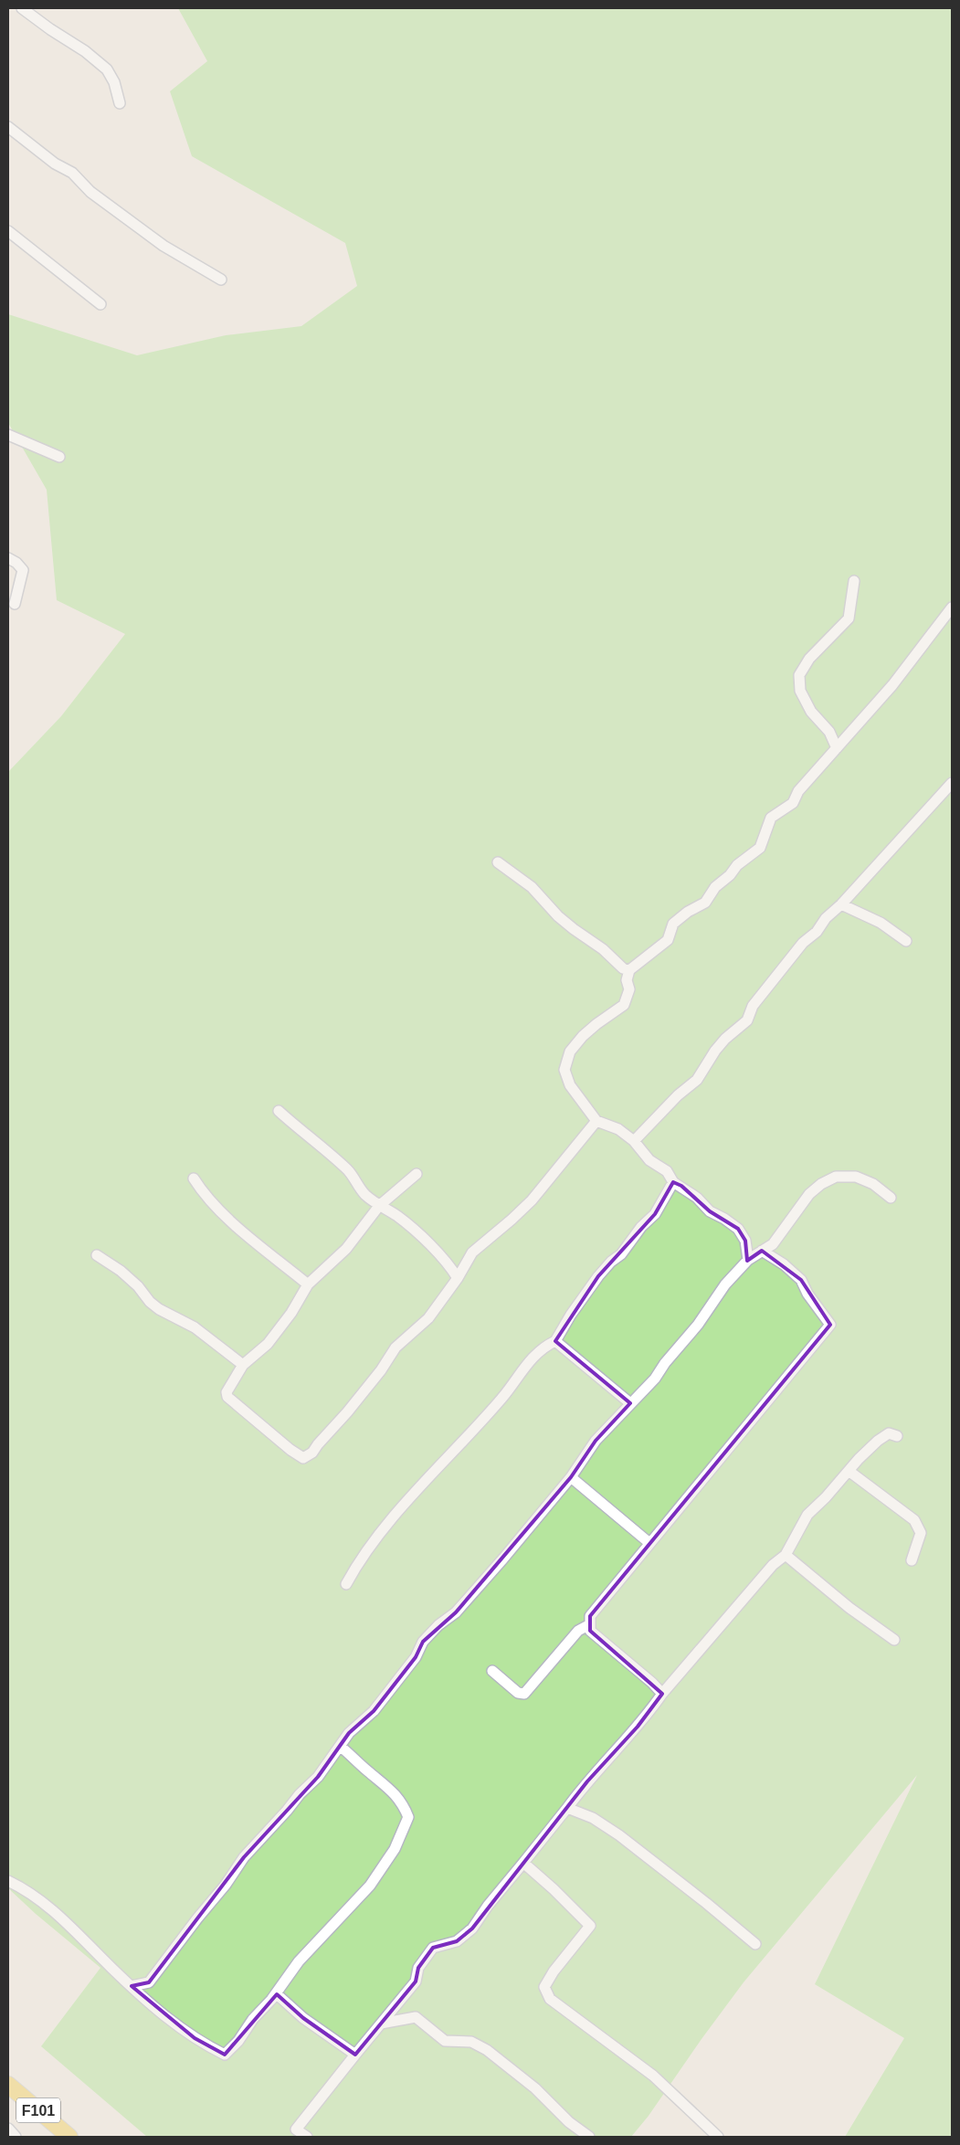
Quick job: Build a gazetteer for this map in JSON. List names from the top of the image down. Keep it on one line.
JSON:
{"streets":{"main road":["F101"]}}
